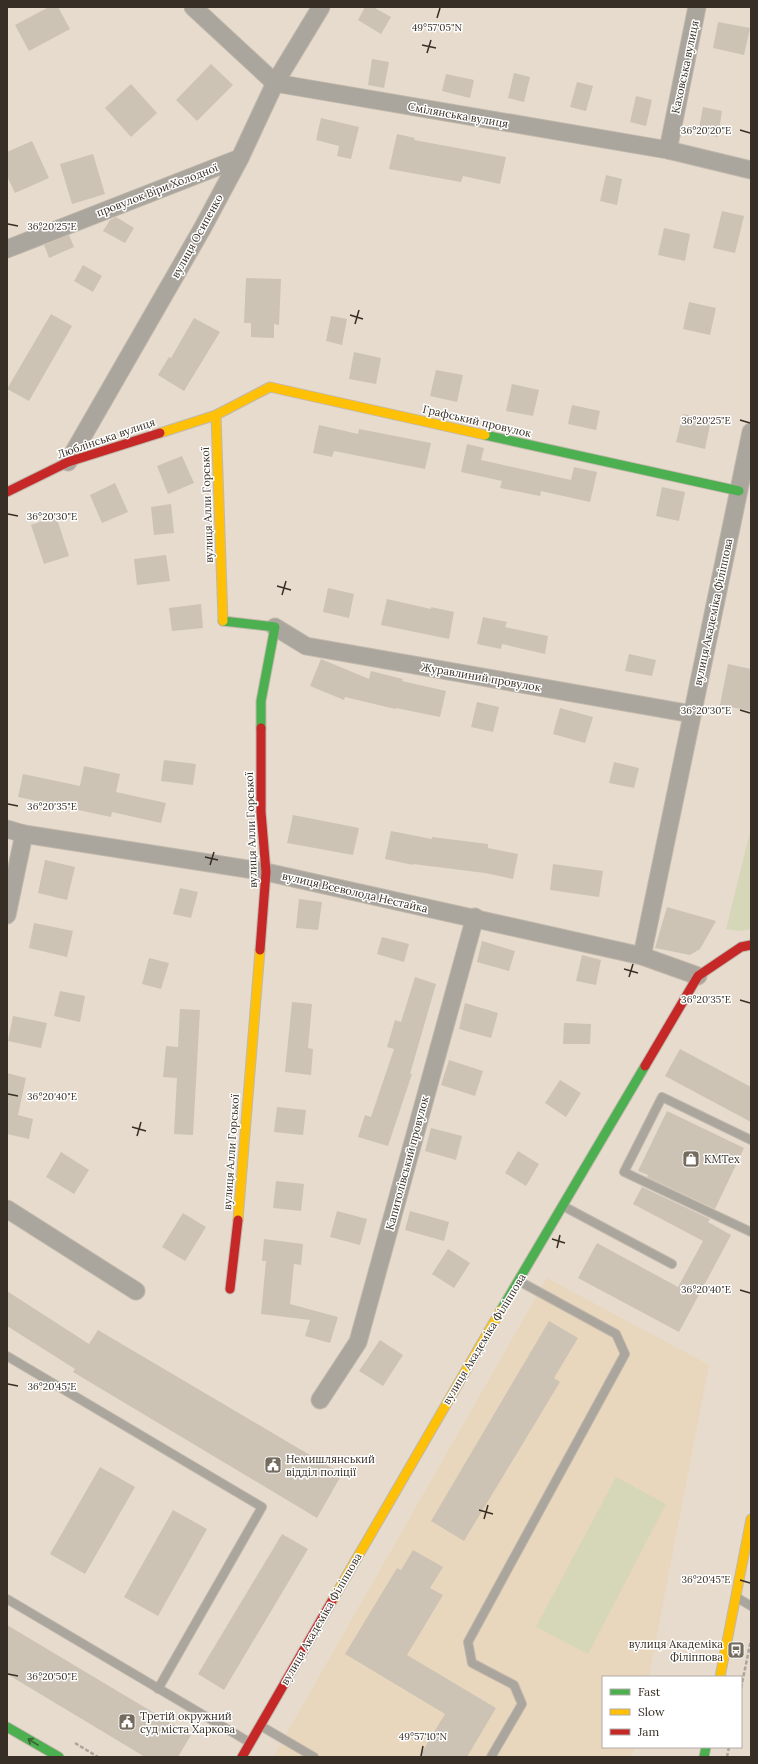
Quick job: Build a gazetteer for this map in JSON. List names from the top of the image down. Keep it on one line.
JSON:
{"streets":{"street":["Каховська вулиця","Смілянська вулиця","провулок Віри Холодної","вулиця Осипенко","Графський провулок","Люблінська вулиця","вулиця Алли Горської","вулиця Академіка Філіппова","Журавлиний провулок","вулиця Всеволода Нестайка","Капитолівський провулок"]},"crossings":[["Каховська вулиця","Смілянська вулиця"],["Смілянська вулиця","вулиця Осипенко"],["провулок Віри Холодної","вулиця Осипенко"],["вулиця Осипенко","Люблінська вулиця"],["Графський провулок","Люблінська вулиця"],["Графський провулок","вулиця Алли Горської"],["Графський провулок","вулиця Академіка Філіппова"],["Люблінська вулиця","вулиця Алли Горської"],["вулиця Алли Горської","Журавлиний провулок"],["вулиця Алли Горської","вулиця Всеволода Нестайка"],["вулиця Академіка Філіппова","Журавлиний провулок"],["вулиця Академіка Філіппова","вулиця Всеволода Нестайка"],["вулиця Всеволода Нестайка","Капитолівський провулок"]],"places":{"shop":["KMTex"],"public building":["Немишлянський відділ поліції","Третій окружний суд міста Харкова"],"bus stop":["вулиця Академіка Філіппова"]},"legend":["Fast","Slow","Jam"],"coordinates":["49°57'05\"N","36°20'20\"E","36°20'25\"E","36°20'30\"E","36°20'35\"E","36°20'40\"E","36°20'45\"E","36°20'50\"E","49°57'10\"N"]}
